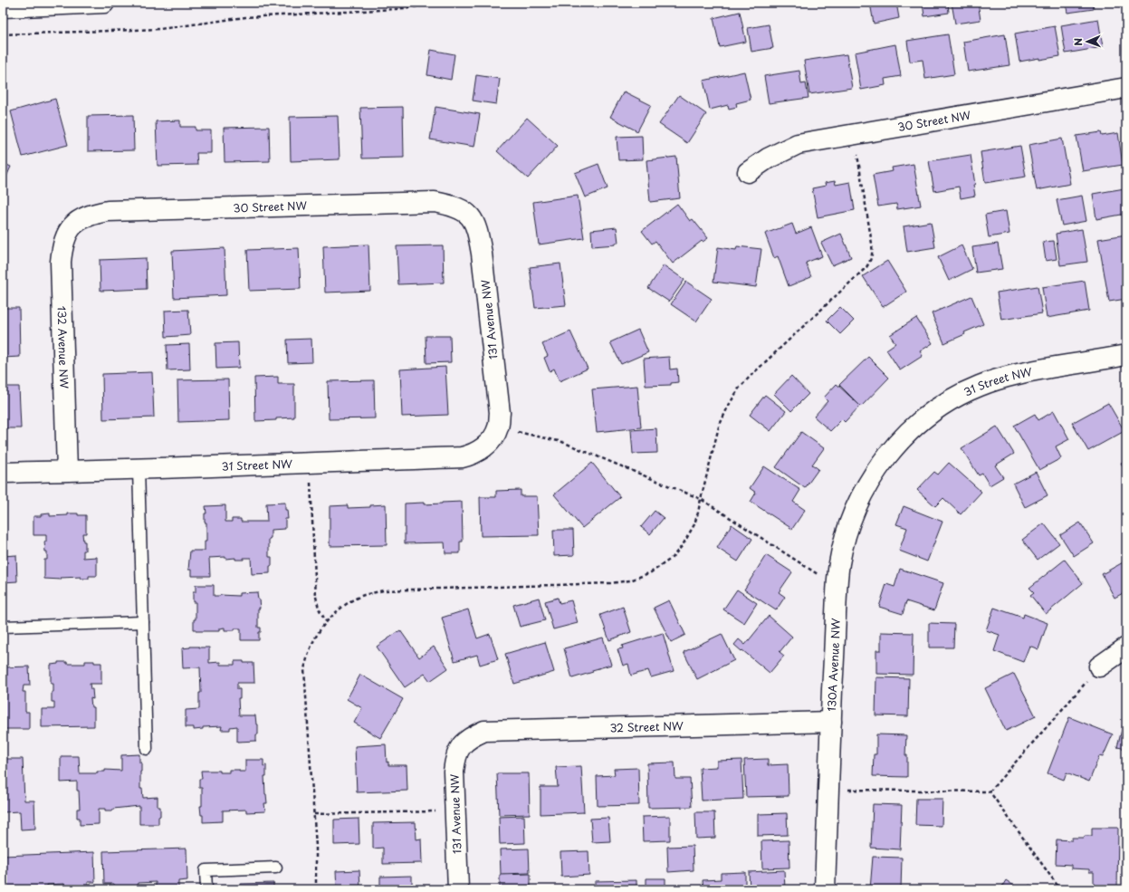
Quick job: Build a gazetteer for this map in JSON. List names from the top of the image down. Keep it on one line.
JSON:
{"streets":{"street":["30 Street NW","131 Avenue NW","132 Avenue NW","31 Street NW","130A Avenue NW","32 Street NW"]},"crossings":[["30 Street NW","131 Avenue NW"],["30 Street NW","132 Avenue NW"],["131 Avenue NW","31 Street NW"],["131 Avenue NW","32 Street NW"],["132 Avenue NW","31 Street NW"],["31 Street NW","130A Avenue NW"],["130A Avenue NW","32 Street NW"]],"north":"left"}
